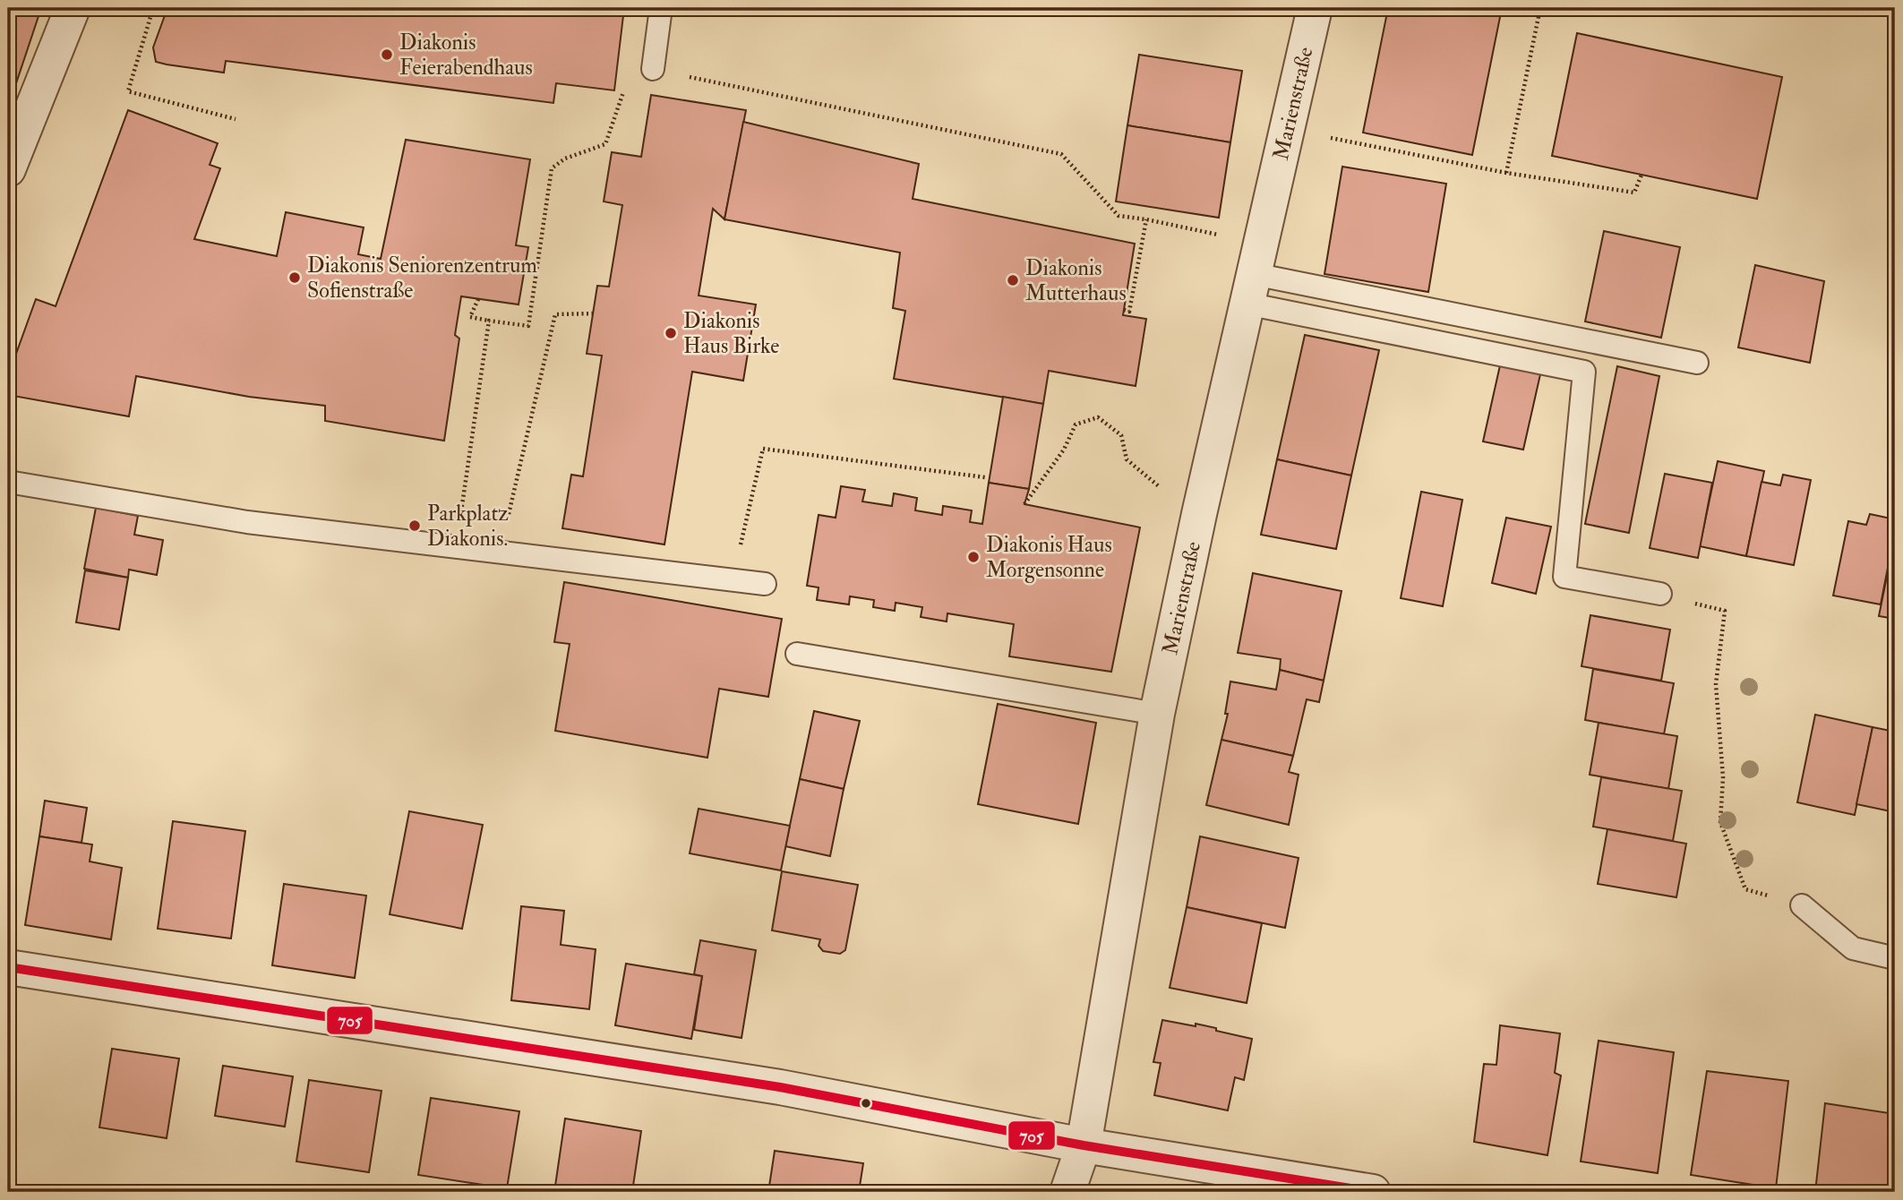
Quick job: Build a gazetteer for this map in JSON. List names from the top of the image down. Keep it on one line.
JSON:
{"streets":{"street":["Marienstraße"]},"places":["Diakonis Feierabendhaus","Diakonis Seniorenzentrum Sofienstraße","Diakonis Mutterhaus","Diakonis Haus Birke","Parkplatz Diakonis.","Diakonis Haus Morgensonne"],"lines":["transit line 705"]}
